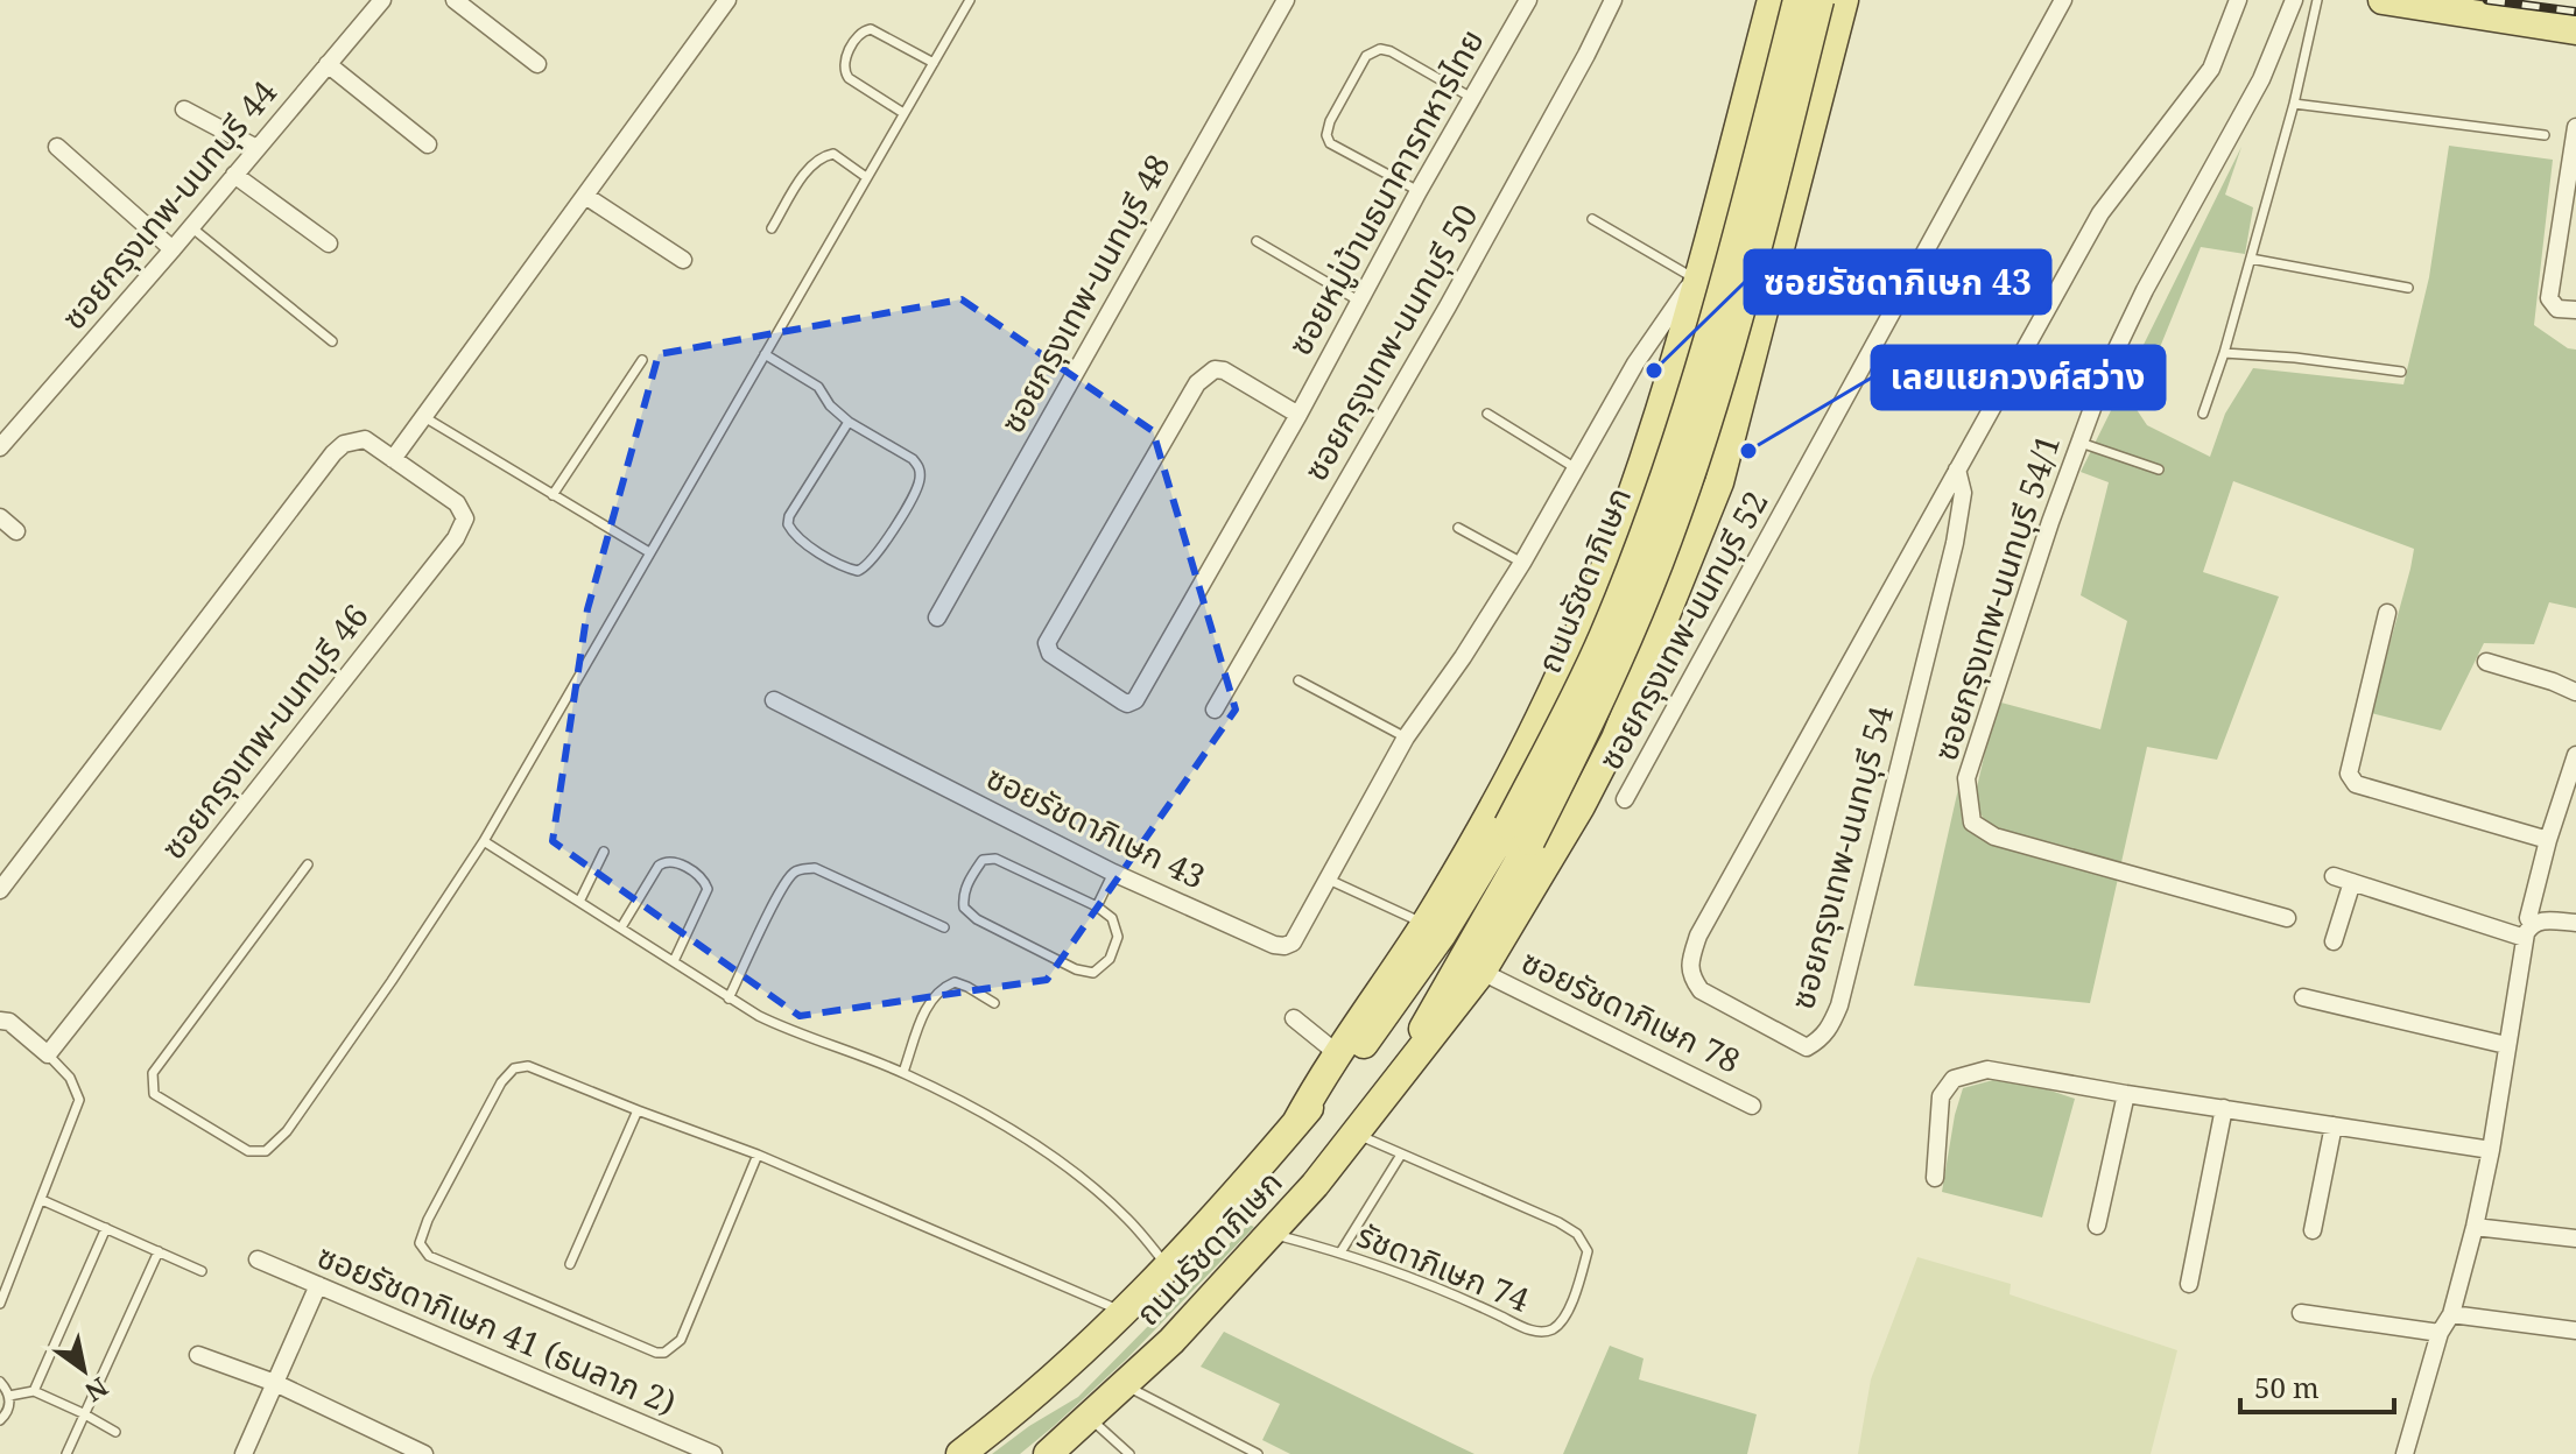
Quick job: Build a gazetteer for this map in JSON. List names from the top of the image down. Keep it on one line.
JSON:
{"streets":{"main road":["ถนนรัชดาภิเษก"],"street":["ซอยหมู่บ้านธนาคารทหารไทย","ซอยกรุงเทพ-นนทบุรี 44","ซอยกรุงเทพ-นนทบุรี 48","ซอยกรุงเทพ-นนทบุรี 50","ซอยกรุงเทพ-นนทบุรี 54/1","ซอยกรุงเทพ-นนทบุรี 52","ซอยกรุงเทพ-นนทบุรี 46","ซอยรัชดาภิเษก 43","ซอยกรุงเทพ-นนทบุรี 54","ซอยรัชดาภิเษก 78","ซอยรัชดาภิเษก 41 (ธนลาภ 2)"],"lane":["รัชดาภิเษก 74"]},"crossings":[["ถนนรัชดาภิเษก","ซอยรัชดาภิเษก 43"],["ถนนรัชดาภิเษก","ซอยรัชดาภิเษก 78"],["ถนนรัชดาภิเษก","รัชดาภิเษก 74"]],"places":["ซอยรัชดาภิเษก 43","เลยแยกวงศ์สว่าง"],"scale_bar":"50 m","north":"bottom right"}
